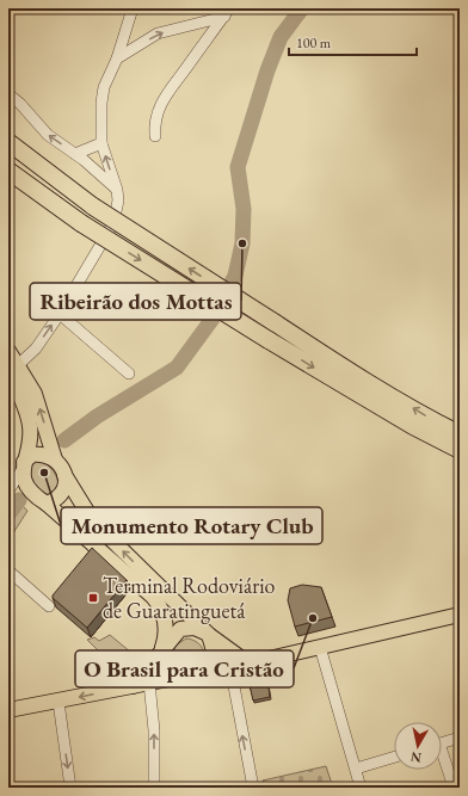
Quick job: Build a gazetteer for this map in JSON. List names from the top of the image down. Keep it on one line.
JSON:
{"places":{"other":["Ribeirão dos Mottas","Monumento Rotary Club","O Brasil para Cristão"],"transit":["Terminal Rodoviário de Guaratinguetá"]},"scale_bar":"100 m","north":"bottom"}
